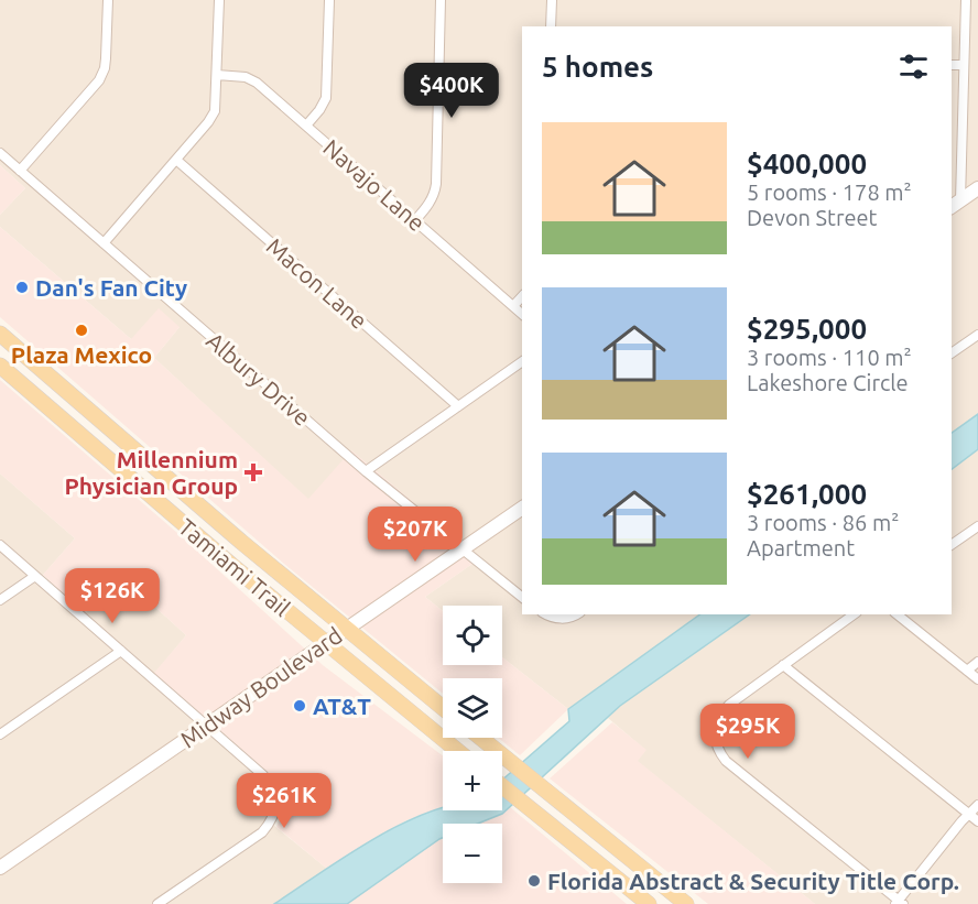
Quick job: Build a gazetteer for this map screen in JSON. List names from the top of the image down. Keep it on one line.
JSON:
{"streets":{"main road":["Tamiami Trail"],"street":["Navajo Lane","Macon Lane","Albury Drive","Midway Boulevard"]},"crossings":[["Albury Drive","Midway Boulevard"],["Tamiami Trail","Midway Boulevard"]],"places":{"other":["Dan's Fan City","Plaza Mexico","AT&T","Florida Abstract & Security Title Corp."],"health":["Millennium Physician Group"]},"page":{"heading":"5 homes","price":["$400K","$207K","$126K","$295K","$261K"],"list":[{"name":"$400,000","note":"5 rooms · 178 m² · Devon Street"},{"name":"$295,000","note":"3 rooms · 110 m² · Lakeshore Circle"},{"name":"$261,000","note":"3 rooms · 86 m² · Apartment"}],"map_buttons":["+","−"]}}
